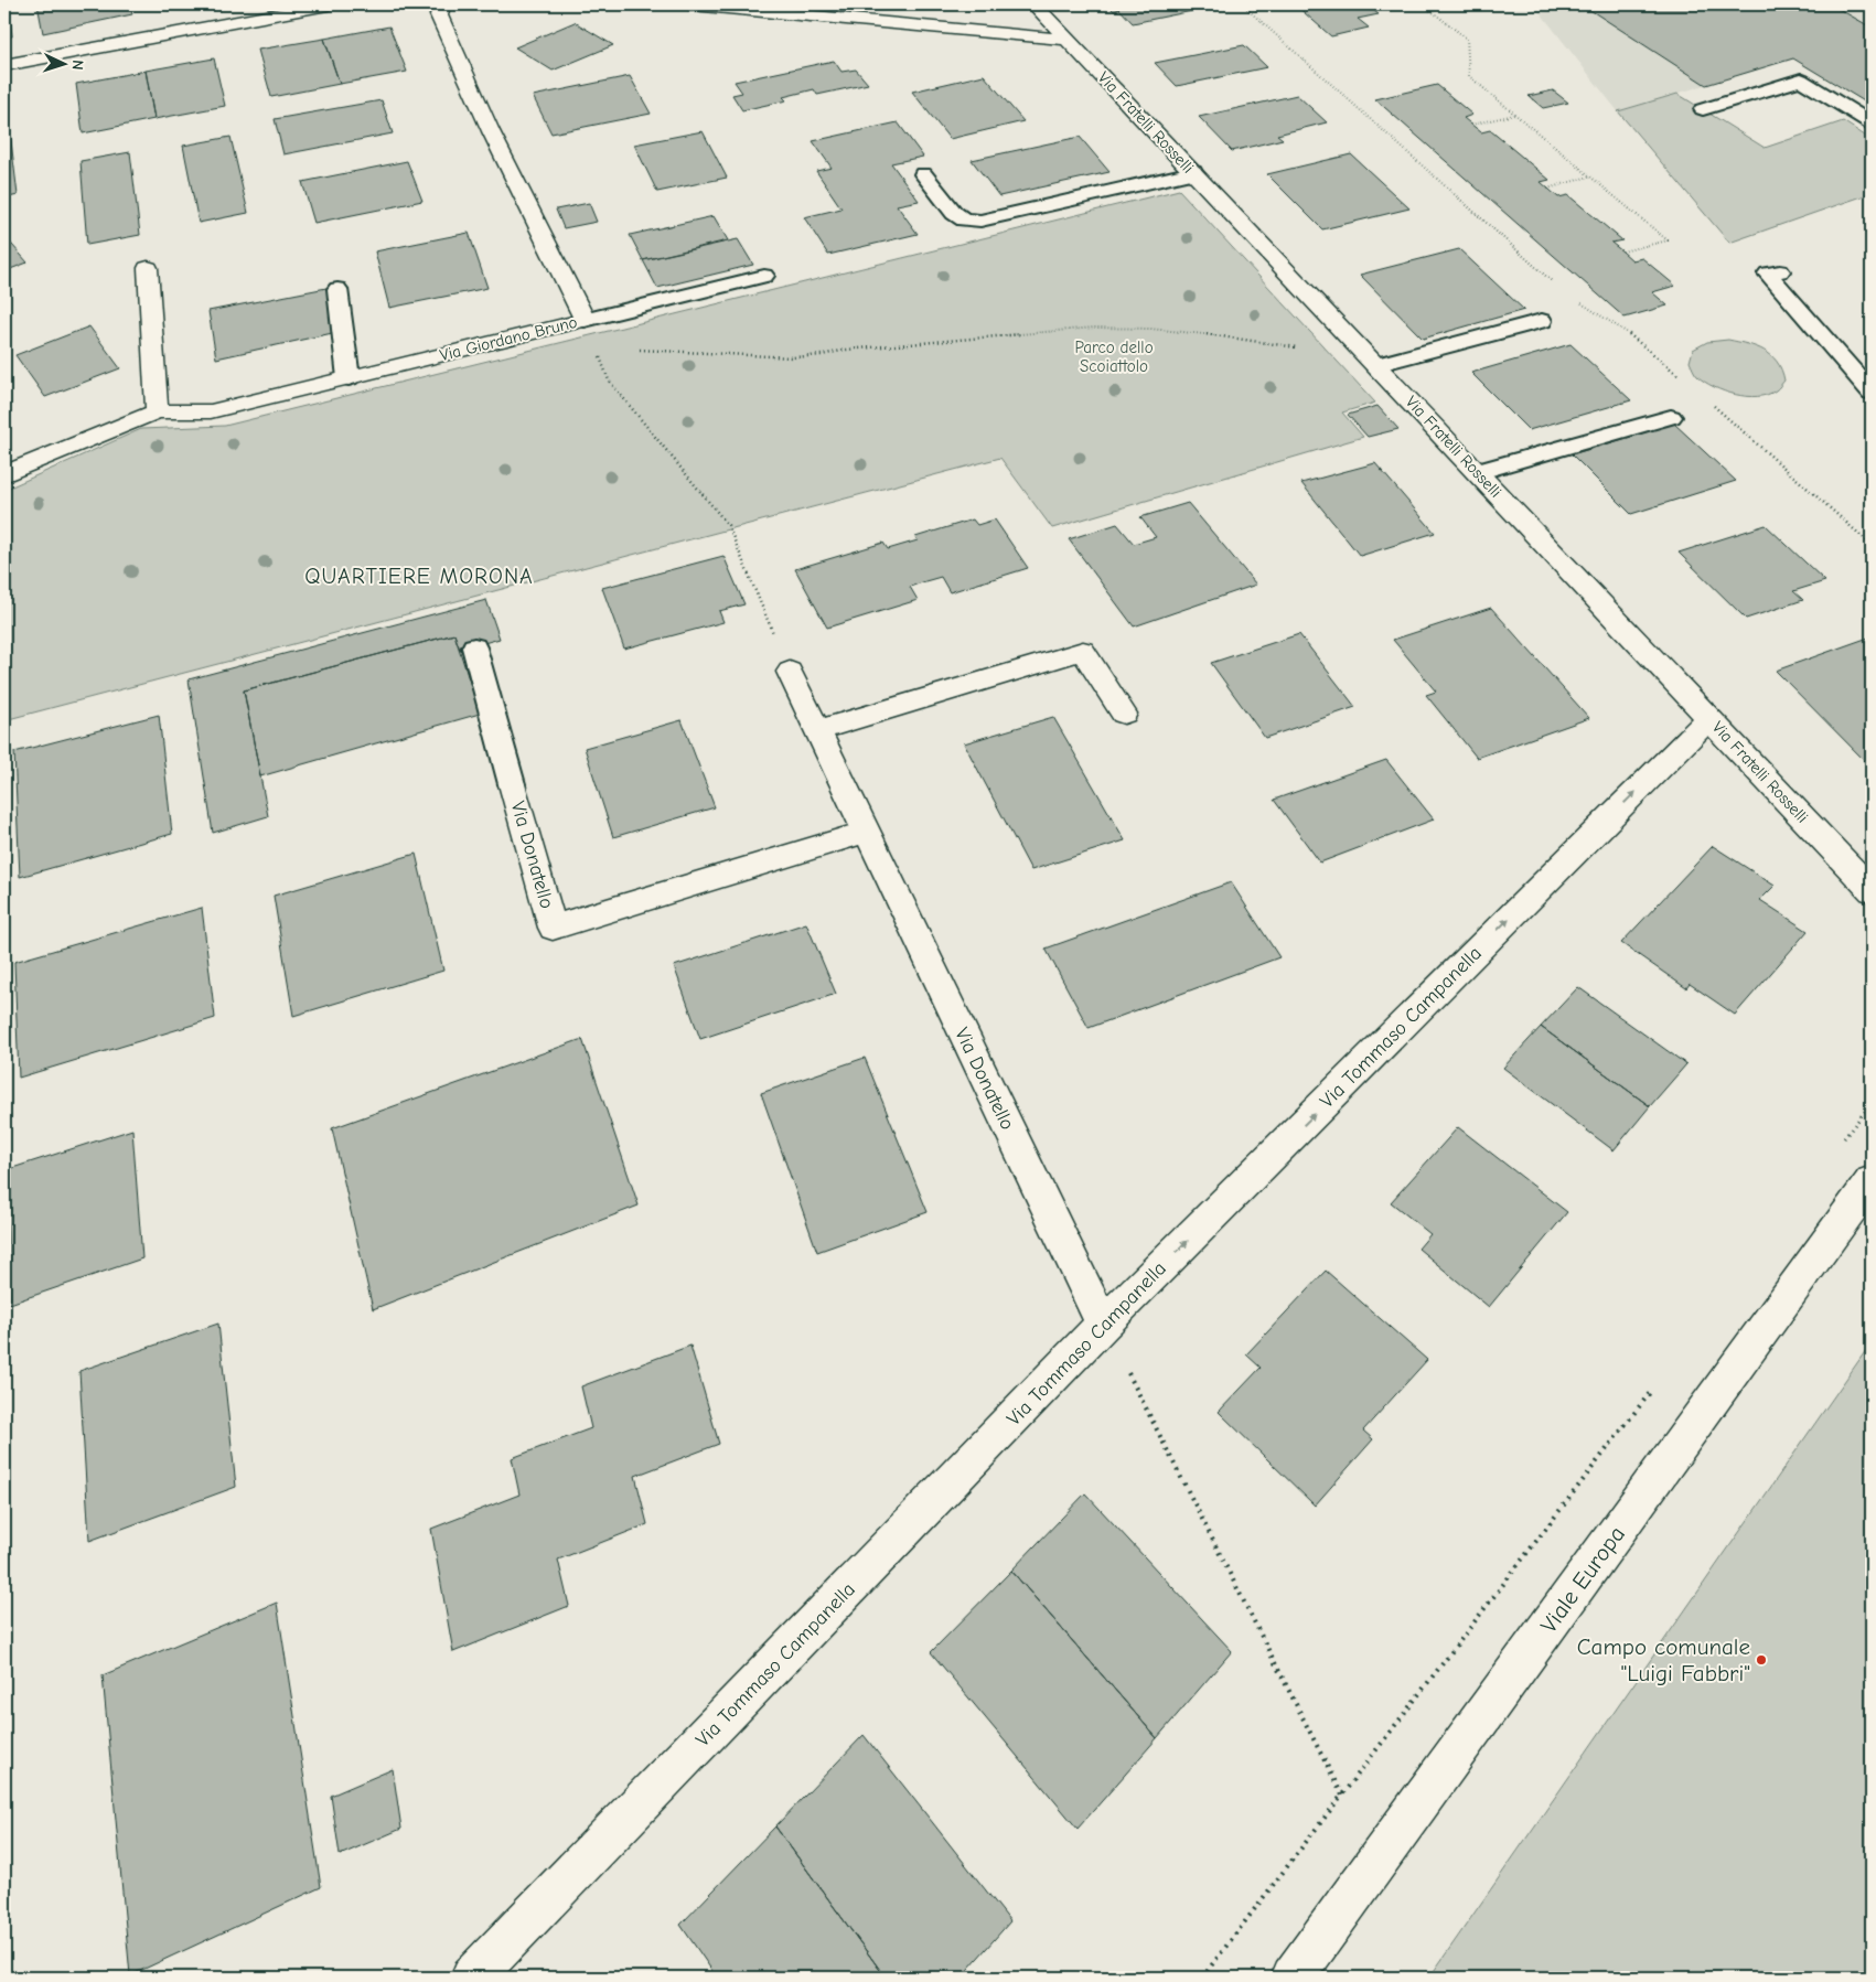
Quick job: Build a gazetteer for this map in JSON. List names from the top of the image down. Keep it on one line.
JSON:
{"streets":{"street":["Via Fratelli Rosselli","Via Giordano Bruno","Via Donatello","Via Tommaso Campanella","Viale Europa"]},"crossings":[["Via Fratelli Rosselli","Via Tommaso Campanella"],["Via Donatello","Via Tommaso Campanella"]],"one_way":["Via Tommaso Campanella"],"districts":["QUARTIERE MORONA"],"parks":["Parco dello Scoiattolo"],"places":["Campo comunale \"Luigi Fabbri\""],"north":"right"}
